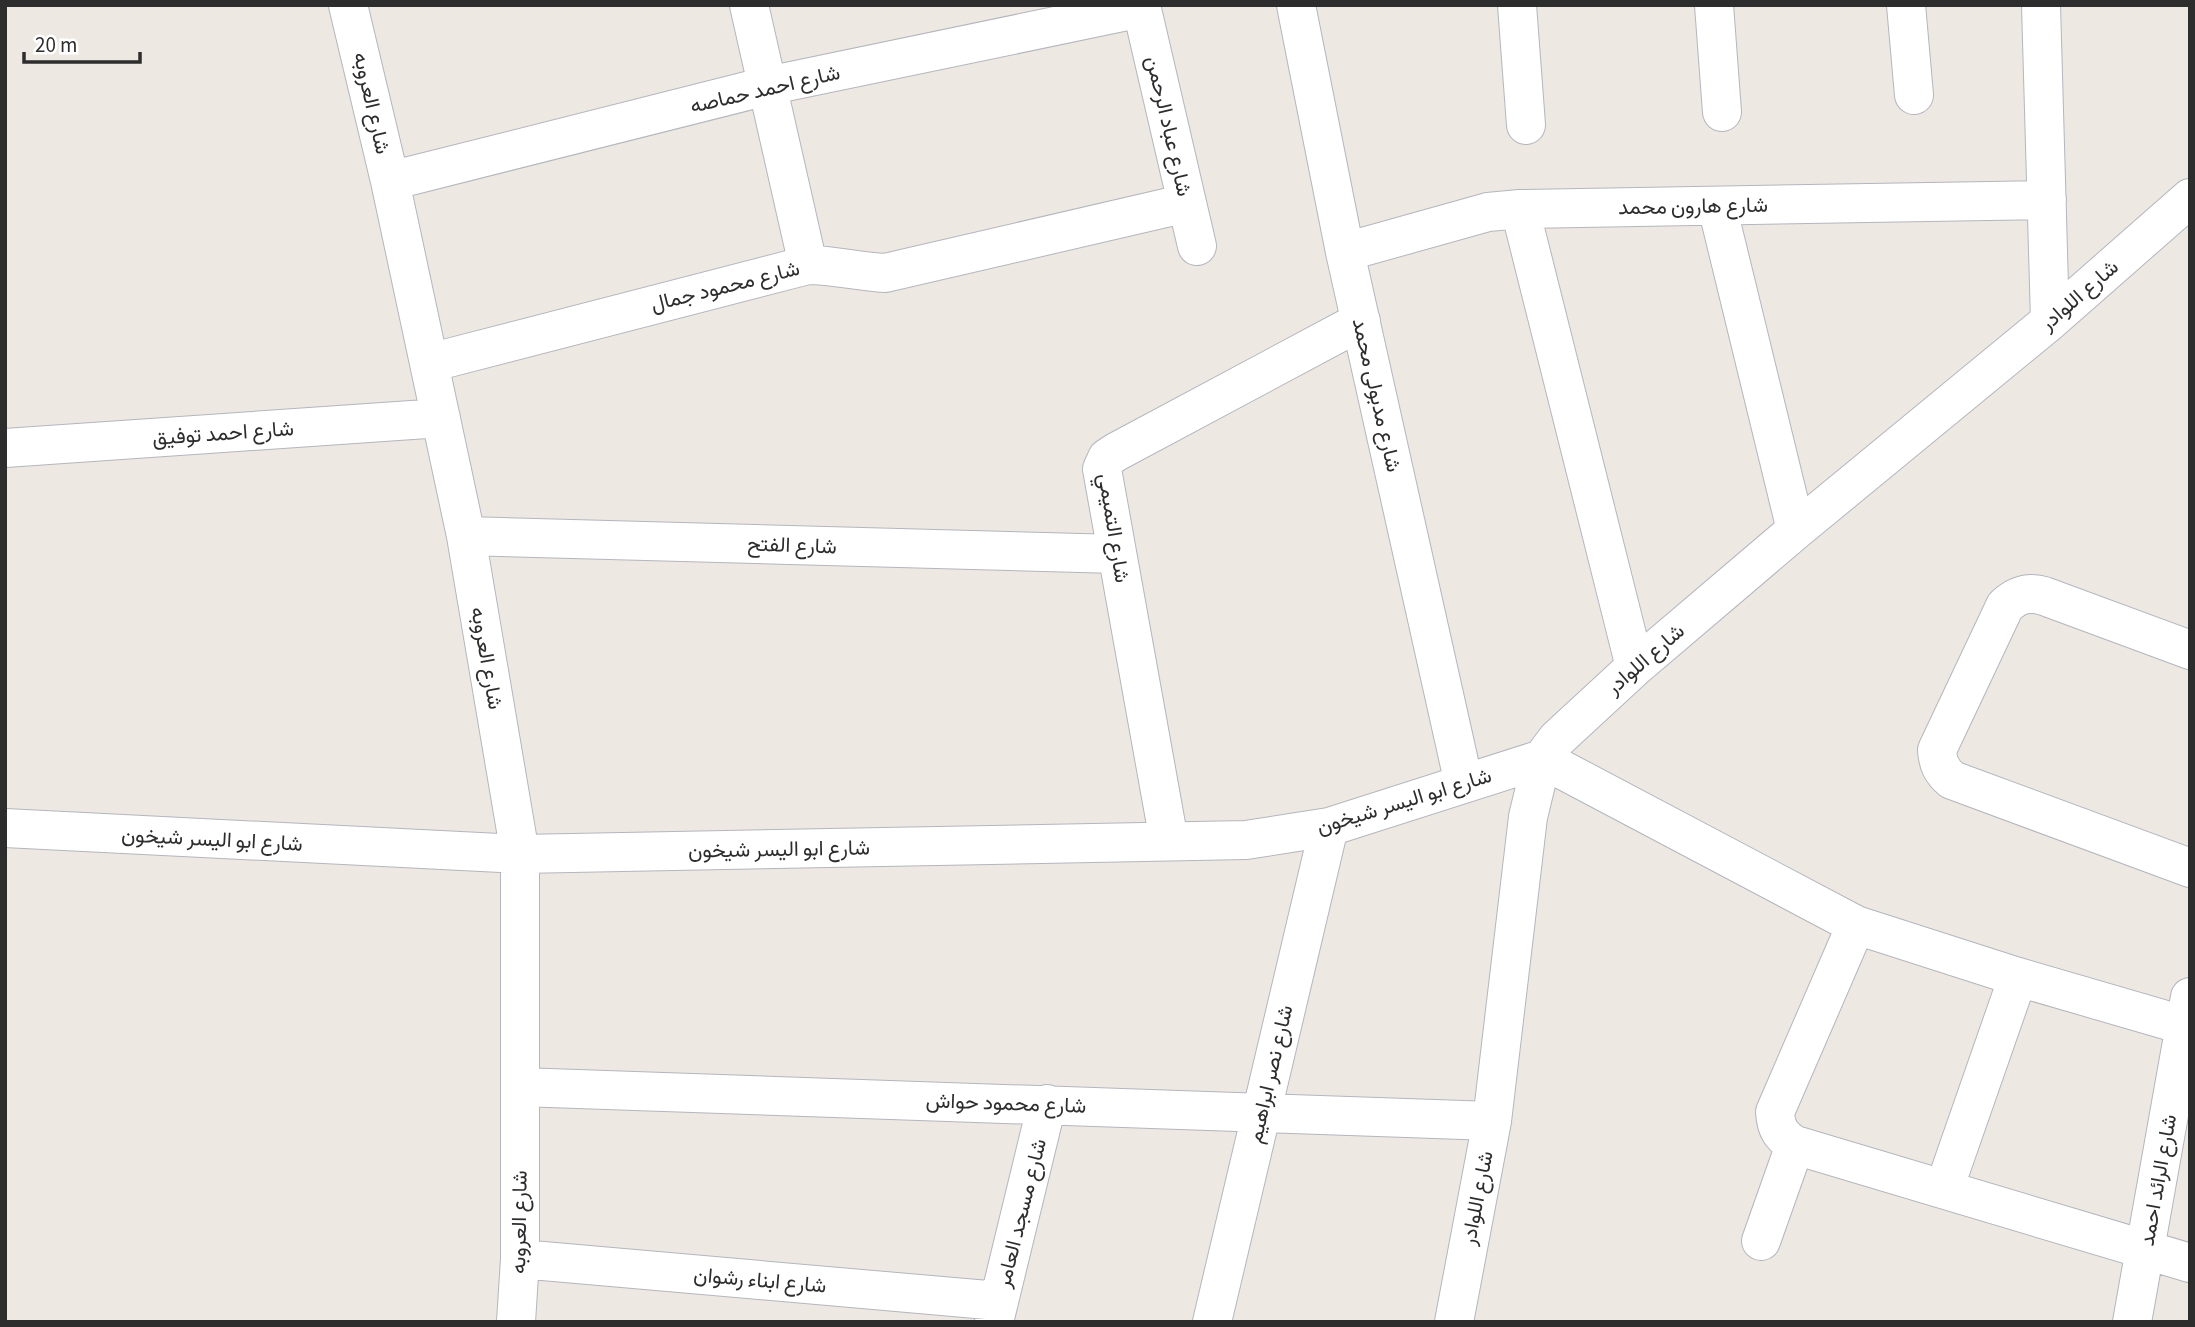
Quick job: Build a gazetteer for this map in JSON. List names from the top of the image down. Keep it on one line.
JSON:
{"streets":{"street":["شارع احمد حماصه","شارع العروبه","شارع عباد الرحمن","شارع هارون محمد","شارع محمود جمال","شارع اللوادر","شارع مدبولى محمد","شارع احمد توفيق","شارع التميمي","شارع الفتح","شارع ابو اليسر شيخون","شارع نصر ابراهيم","شارع محمود حواش","شارع الرائد احمد","شارع مسجد العامر","شارع ابناء رشوان"]},"crossings":[["شارع احمد حماصه","شارع العروبه"],["شارع احمد حماصه","شارع عباد الرحمن"],["شارع العروبه","شارع محمود جمال"],["شارع العروبه","شارع احمد توفيق"],["شارع العروبه","شارع الفتح"],["شارع العروبه","شارع ابو اليسر شيخون"],["شارع العروبه","شارع محمود حواش"],["شارع العروبه","شارع ابناء رشوان"],["شارع عباد الرحمن","شارع محمود جمال"],["شارع هارون محمد","شارع مدبولى محمد"],["شارع اللوادر","شارع ابو اليسر شيخون"],["شارع اللوادر","شارع محمود حواش"],["شارع مدبولى محمد","شارع التميمي"],["شارع مدبولى محمد","شارع ابو اليسر شيخون"],["شارع التميمي","شارع الفتح"],["شارع التميمي","شارع ابو اليسر شيخون"],["شارع ابو اليسر شيخون","شارع نصر ابراهيم"],["شارع نصر ابراهيم","شارع محمود حواش"],["شارع محمود حواش","شارع مسجد العامر"],["شارع مسجد العامر","شارع ابناء رشوان"]],"scale_bar":"20 m"}
